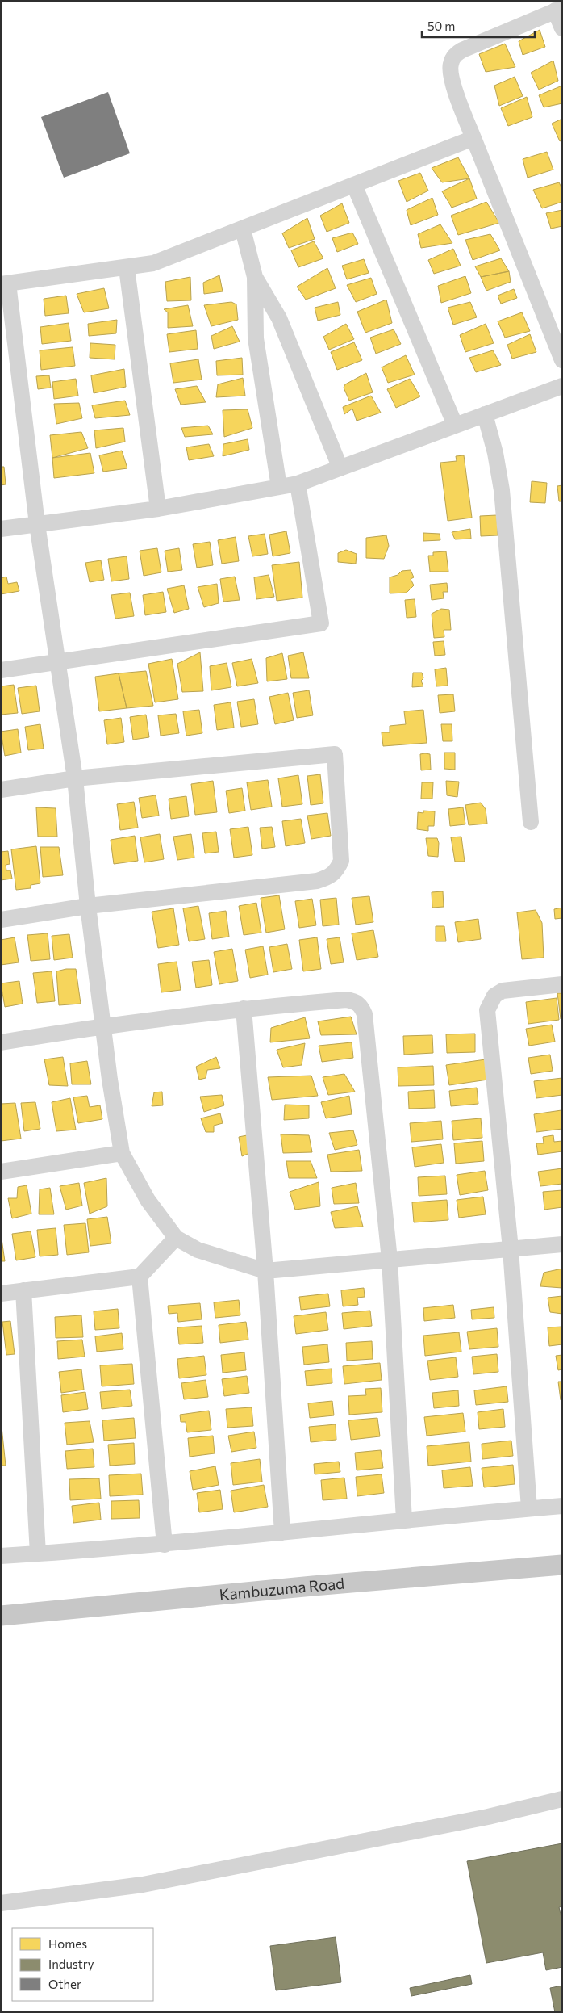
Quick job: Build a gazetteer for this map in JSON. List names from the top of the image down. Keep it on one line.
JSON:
{"streets":{"main road":["Kambuzuma Road"]},"legend":["Homes","Industry","Other"],"scale_bar":"50 m"}
